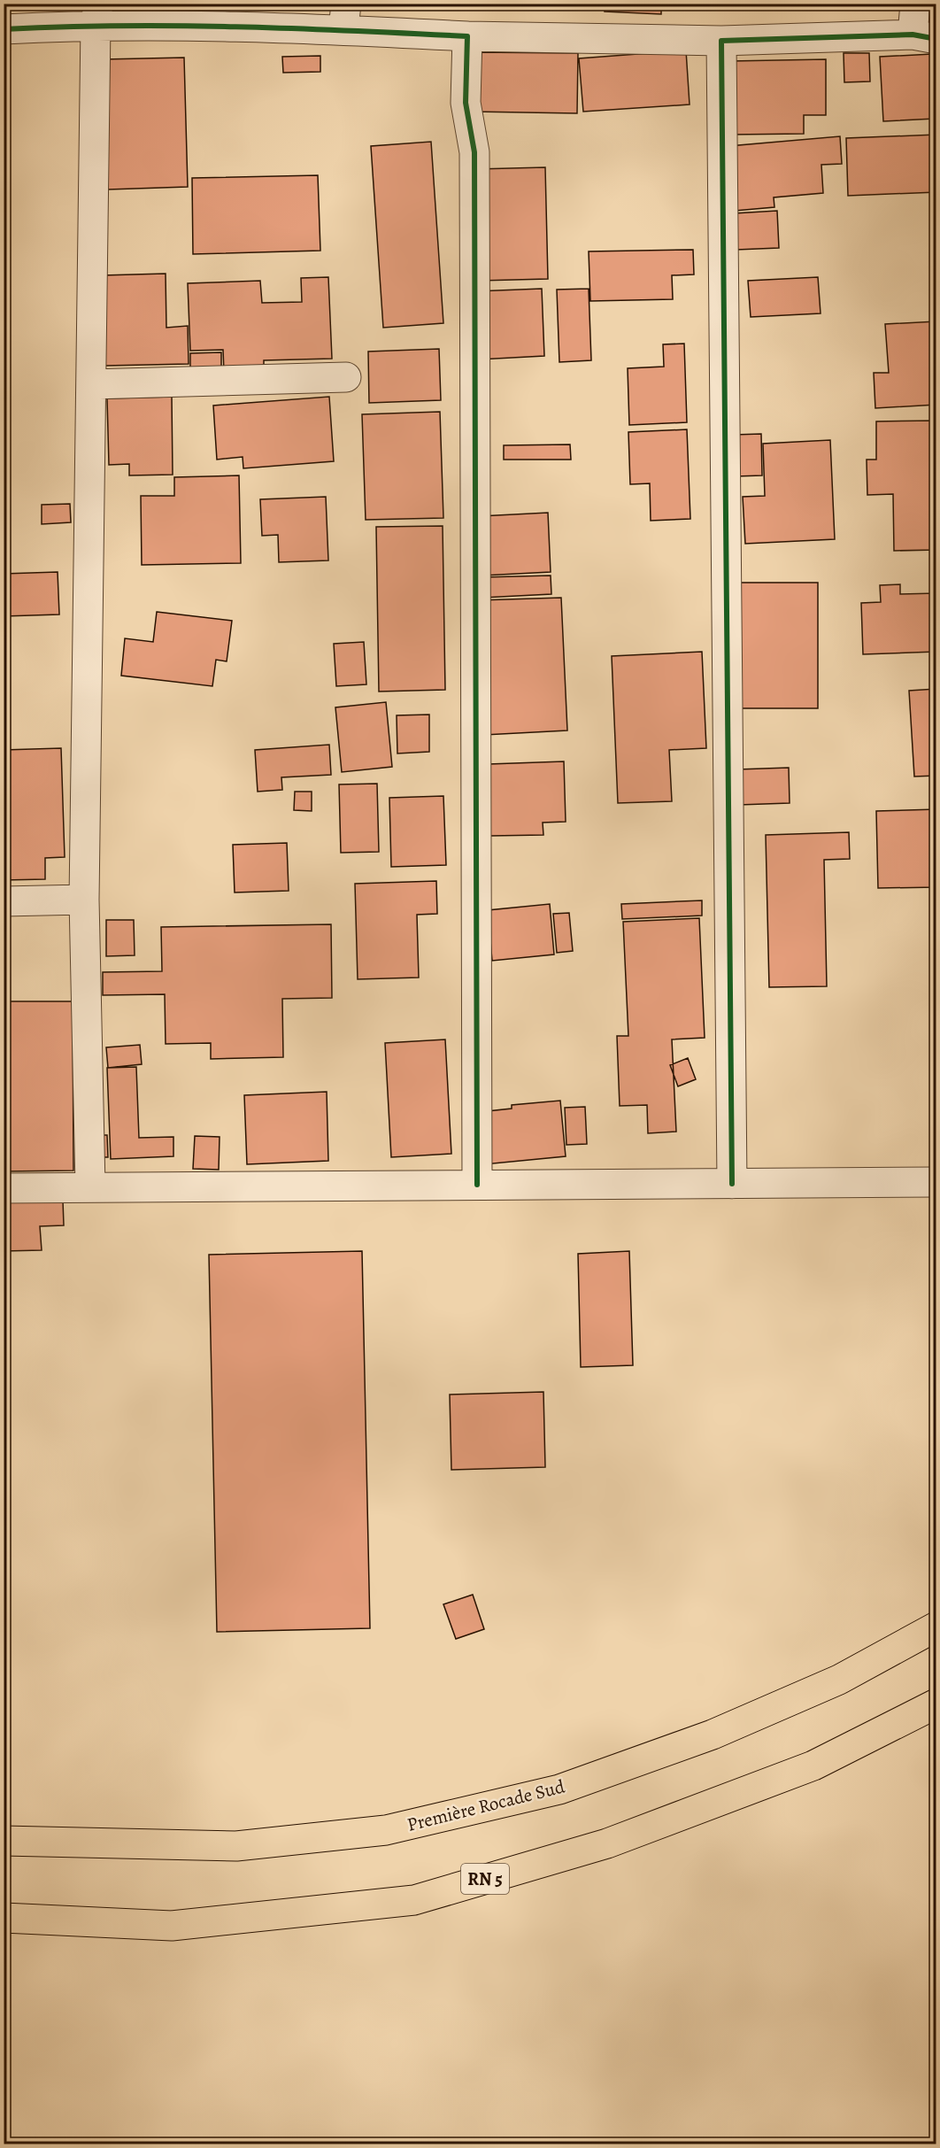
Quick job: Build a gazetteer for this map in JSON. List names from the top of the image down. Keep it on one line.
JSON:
{"streets":{"highway":["Première Rocade Sud","RN 5"]}}
